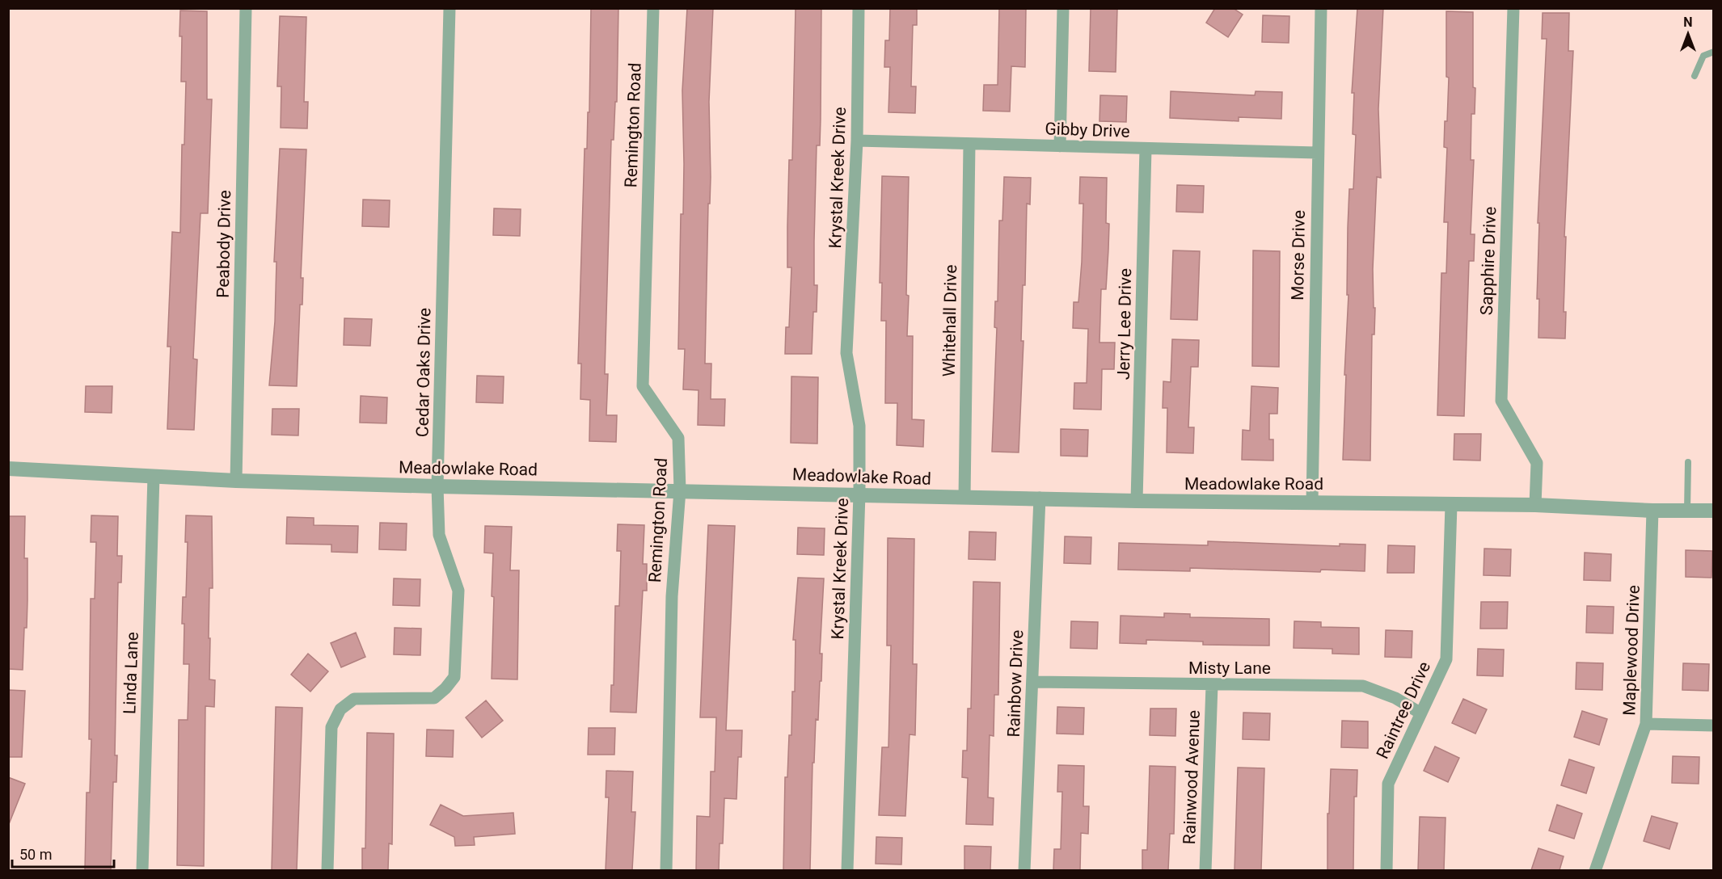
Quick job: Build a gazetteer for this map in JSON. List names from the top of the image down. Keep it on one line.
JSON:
{"streets":{"street":["Remington Road","Gibby Drive","Krystal Kreek Drive","Peabody Drive","Morse Drive","Sapphire Drive","Whitehall Drive","Jerry Lee Drive","Cedar Oaks Drive","Meadowlake Road","Maplewood Drive","Misty Lane","Linda Lane","Rainbow Drive","Raintree Drive","Rainwood Avenue"]},"crossings":[["Remington Road","Meadowlake Road"],["Gibby Drive","Krystal Kreek Drive"],["Gibby Drive","Morse Drive"],["Gibby Drive","Whitehall Drive"],["Gibby Drive","Jerry Lee Drive"],["Krystal Kreek Drive","Meadowlake Road"],["Peabody Drive","Meadowlake Road"],["Morse Drive","Meadowlake Road"],["Sapphire Drive","Meadowlake Road"],["Whitehall Drive","Meadowlake Road"],["Jerry Lee Drive","Meadowlake Road"],["Cedar Oaks Drive","Meadowlake Road"],["Meadowlake Road","Maplewood Drive"],["Meadowlake Road","Linda Lane"],["Meadowlake Road","Rainbow Drive"],["Meadowlake Road","Raintree Drive"],["Misty Lane","Rainbow Drive"],["Misty Lane","Raintree Drive"],["Misty Lane","Rainwood Avenue"]],"scale_bar":"50 m","north":"top"}
